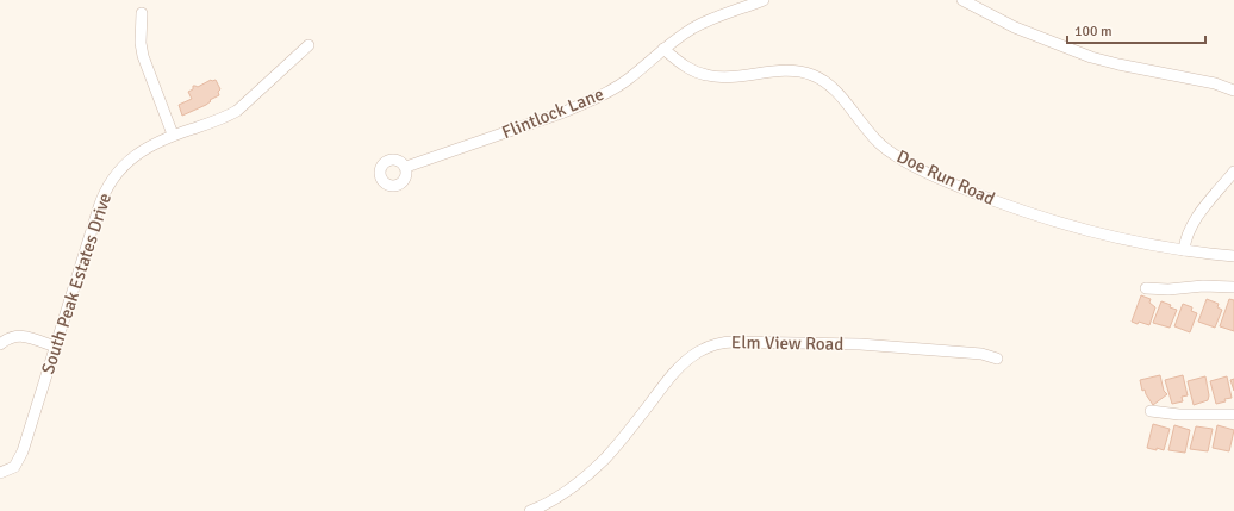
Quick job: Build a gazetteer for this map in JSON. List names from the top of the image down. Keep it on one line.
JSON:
{"streets":{"street":["Flintlock Lane","Doe Run Road","South Peak Estates Drive","Elm View Road"]},"crossings":[["Flintlock Lane","Doe Run Road"]],"scale_bar":"100 m"}
